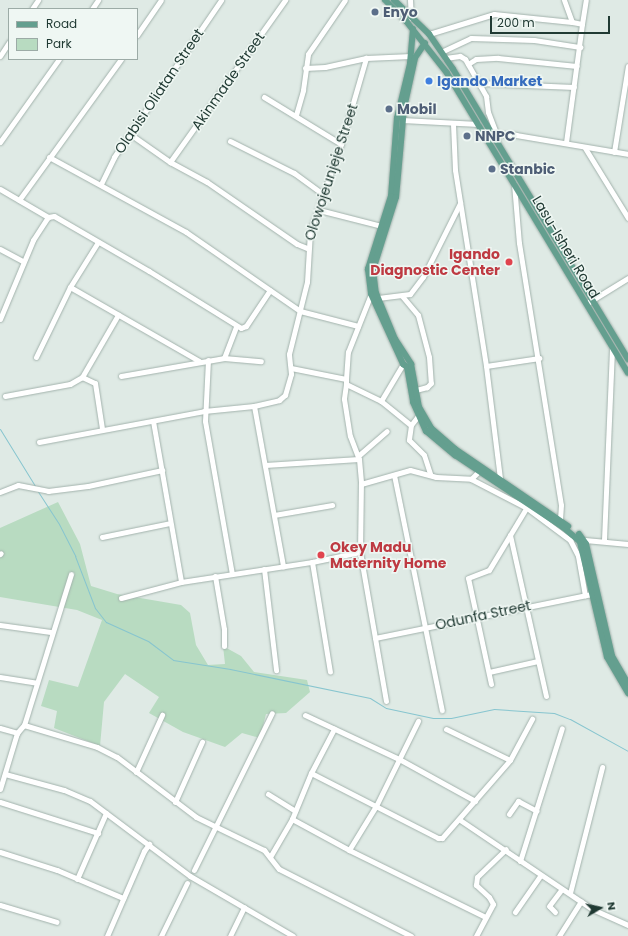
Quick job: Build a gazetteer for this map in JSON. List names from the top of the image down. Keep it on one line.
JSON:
{"streets":{"main road":["Lasu-Isheri Road"],"street":["Akinmade Street","Olabisi Oliatan Street","Olowojeunjeje Street","Odunfa Street"]},"places":["Enyo","Igando Market","Mobil","NNPC","Stanbic","Igando Diagnostic Center","Okey Madu Maternity Home"],"legend":["Road","Park"],"scale_bar":"200 m","north":"right"}
